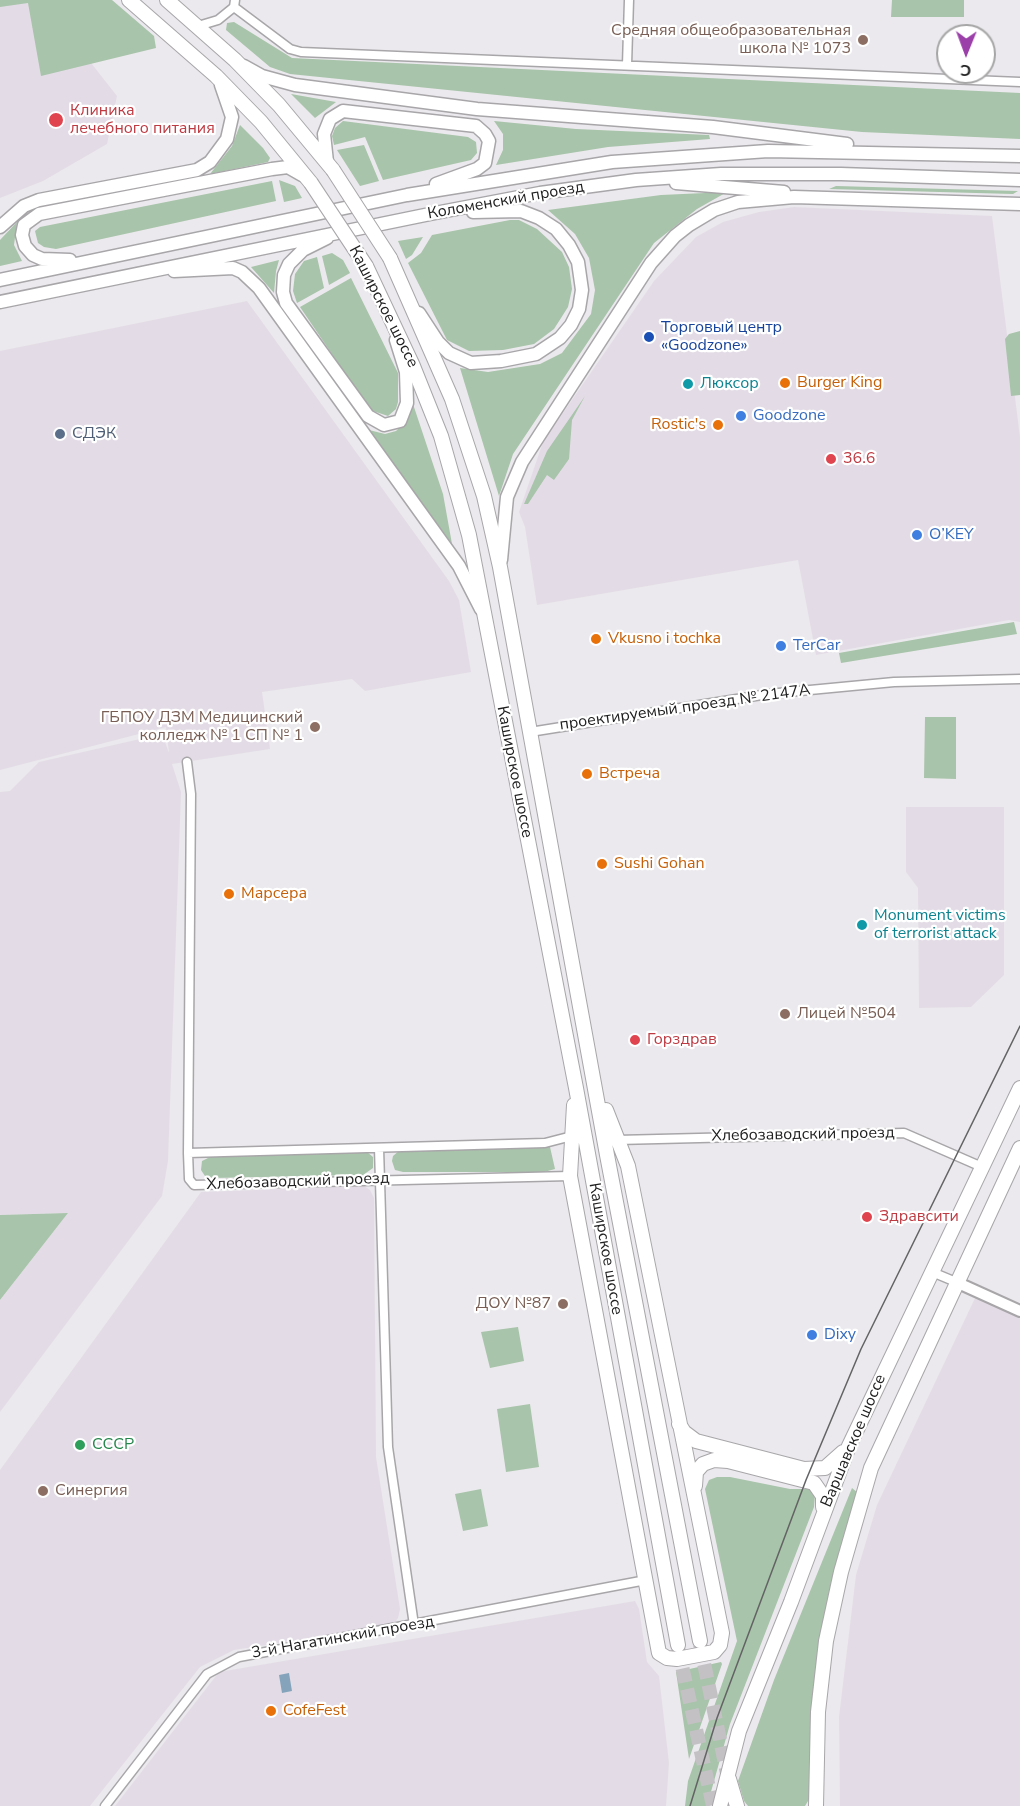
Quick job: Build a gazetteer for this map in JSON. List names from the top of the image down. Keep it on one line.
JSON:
{"streets":{"main road":["Коломенский проезд","Каширское шоссе","Варшавское шоссе"],"street":["проектируемый проезд № 2147А","Хлебозаводский проезд","3-й Нагатинский проезд"]},"crossings":[["Каширское шоссе","проектируемый проезд № 2147А"],["Хлебозаводский проезд","Варшавское шоссе"]],"places":["Средняя общеобразовательная школа № 1073","Клиника лечебного питания","Торговый центр «Goodzone»","Burger King","Люксор","Goodzone","Rostic's","СДЭК","36.6","O’KEY","Vkusno i tochka","TerCar","ГБПОУ ДЗМ Медицинский колледж № 1 СП № 1","Встреча","Sushi Gohan","Марсера","Monument victims of terrorist attack","Лицей №504","Горздрав","Здравсити","ДОУ №87","Dixy","СССР","Синергия","CofeFest"],"north":"bottom"}
